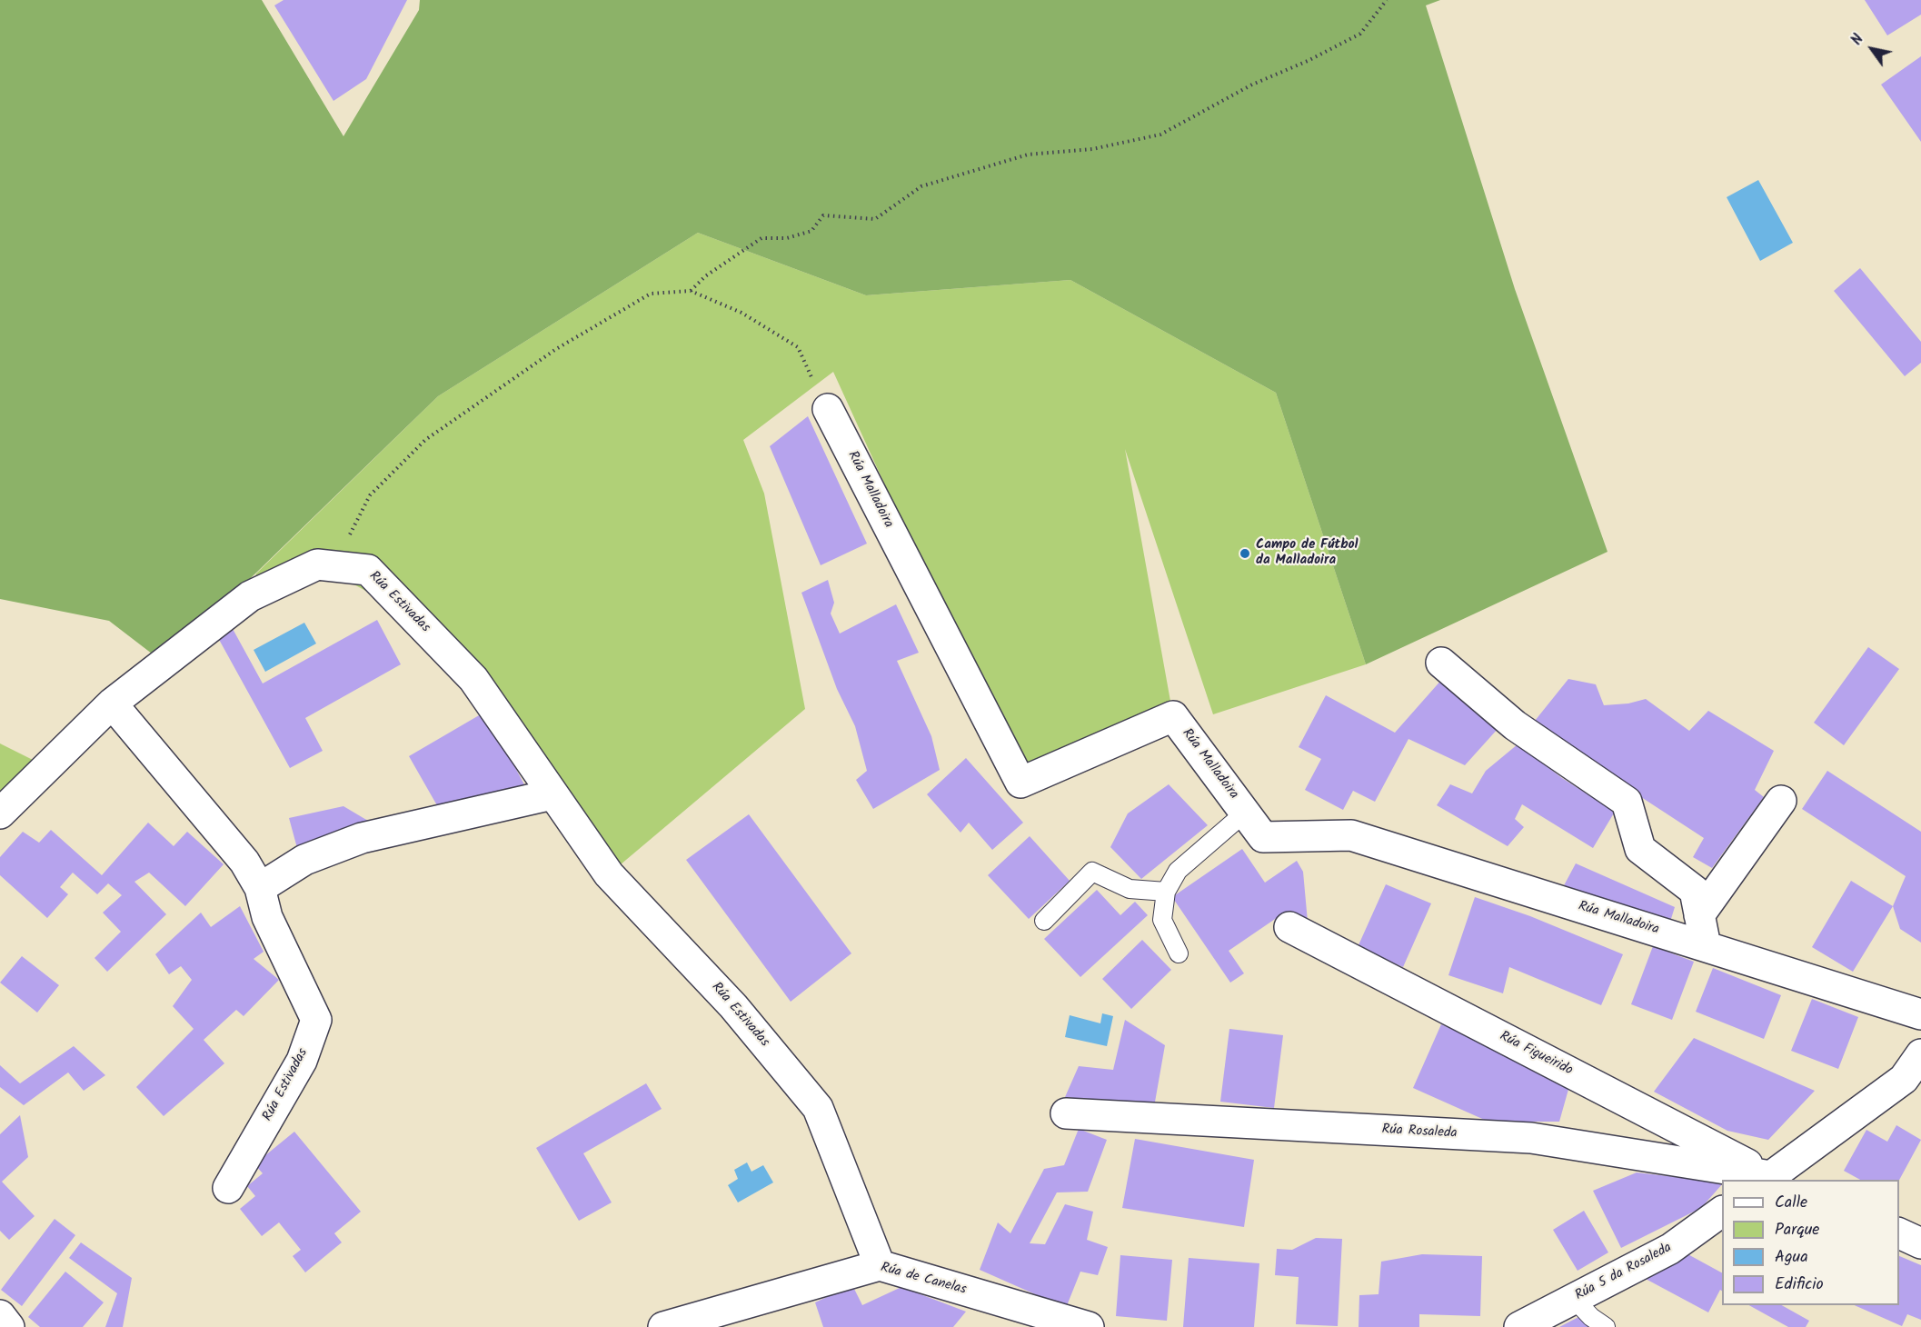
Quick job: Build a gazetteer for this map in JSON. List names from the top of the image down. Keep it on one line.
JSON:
{"streets":{"street":["Rúa Malladoira","Rúa Estivadas","Rúa Figueirido","Rúa Rosaleda","Rúa 5 da Rosaleda","Rúa de Canelas"]},"crossings":[["Rúa Estivadas","Rúa de Canelas"],["Rúa Figueirido","Rúa Rosaleda"]],"places":["Campo de Fútbol da Malladoira"],"legend":["Calle","Parque","Agua","Edificio"],"north":"top left"}
